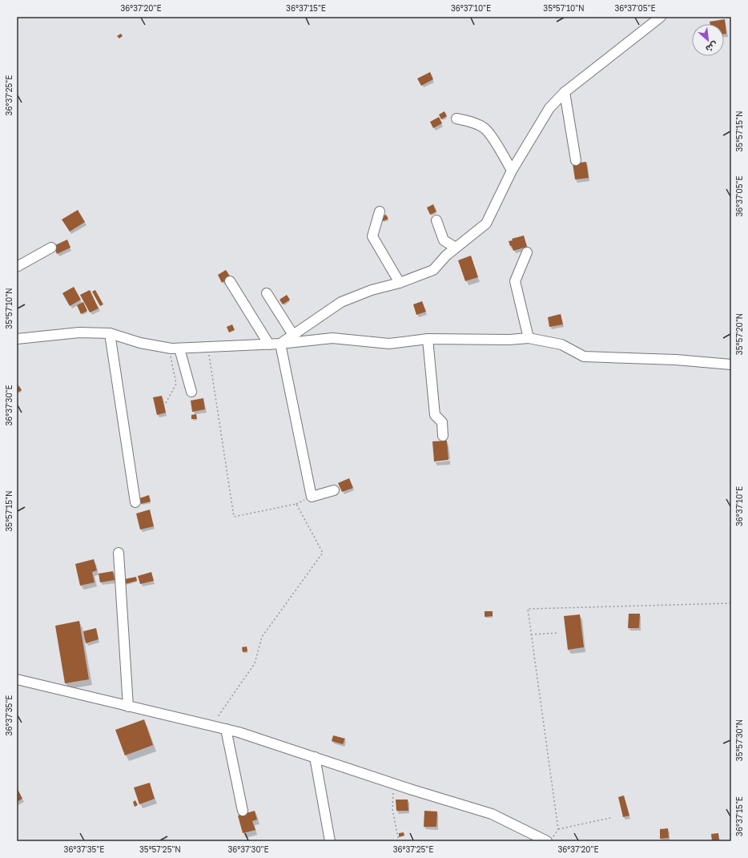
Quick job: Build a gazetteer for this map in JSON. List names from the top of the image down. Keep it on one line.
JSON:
{"north":"bottom right","coordinates":["36°37'20\"E","36°37'15\"E","36°37'10\"E","35°57'10\"N","36°37'05\"E","36°37'25\"E","35°57'15\"N","35°57'20\"N","36°37'30\"E","36°37'35\"E","35°57'30\"N","35°57'25\"N"]}
